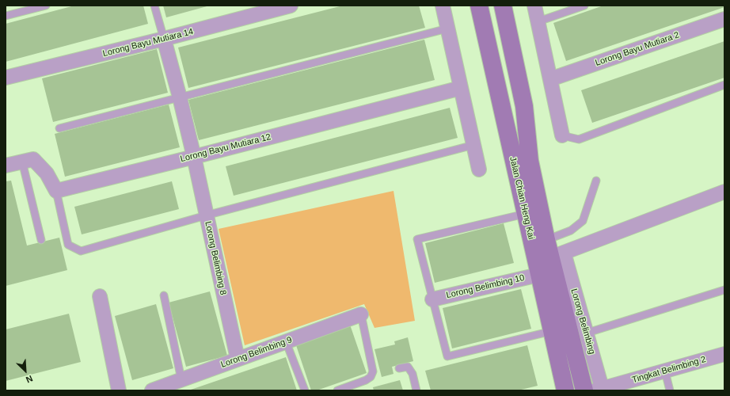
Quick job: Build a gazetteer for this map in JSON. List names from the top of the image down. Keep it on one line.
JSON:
{"streets":{"main road":["Jalan Chian Heng Kai"],"street":["Lorong Bayu Mutiara 14","Lorong Bayu Mutiara 2","Lorong Bayu Mutiara 12","Lorong Belimbing 8","Lorong Belimbing 10","Lorong Belimbing","Lorong Belimbing 9","Tingkat Belimbing 2"]},"crossings":[["Lorong Bayu Mutiara 14","Lorong Belimbing 8"],["Lorong Bayu Mutiara 12","Lorong Belimbing 8"],["Jalan Chian Heng Kai","Lorong Belimbing 10"],["Jalan Chian Heng Kai","Lorong Belimbing"],["Lorong Belimbing 8","Lorong Belimbing 9"],["Lorong Belimbing","Tingkat Belimbing 2"]],"north":"bottom right"}
